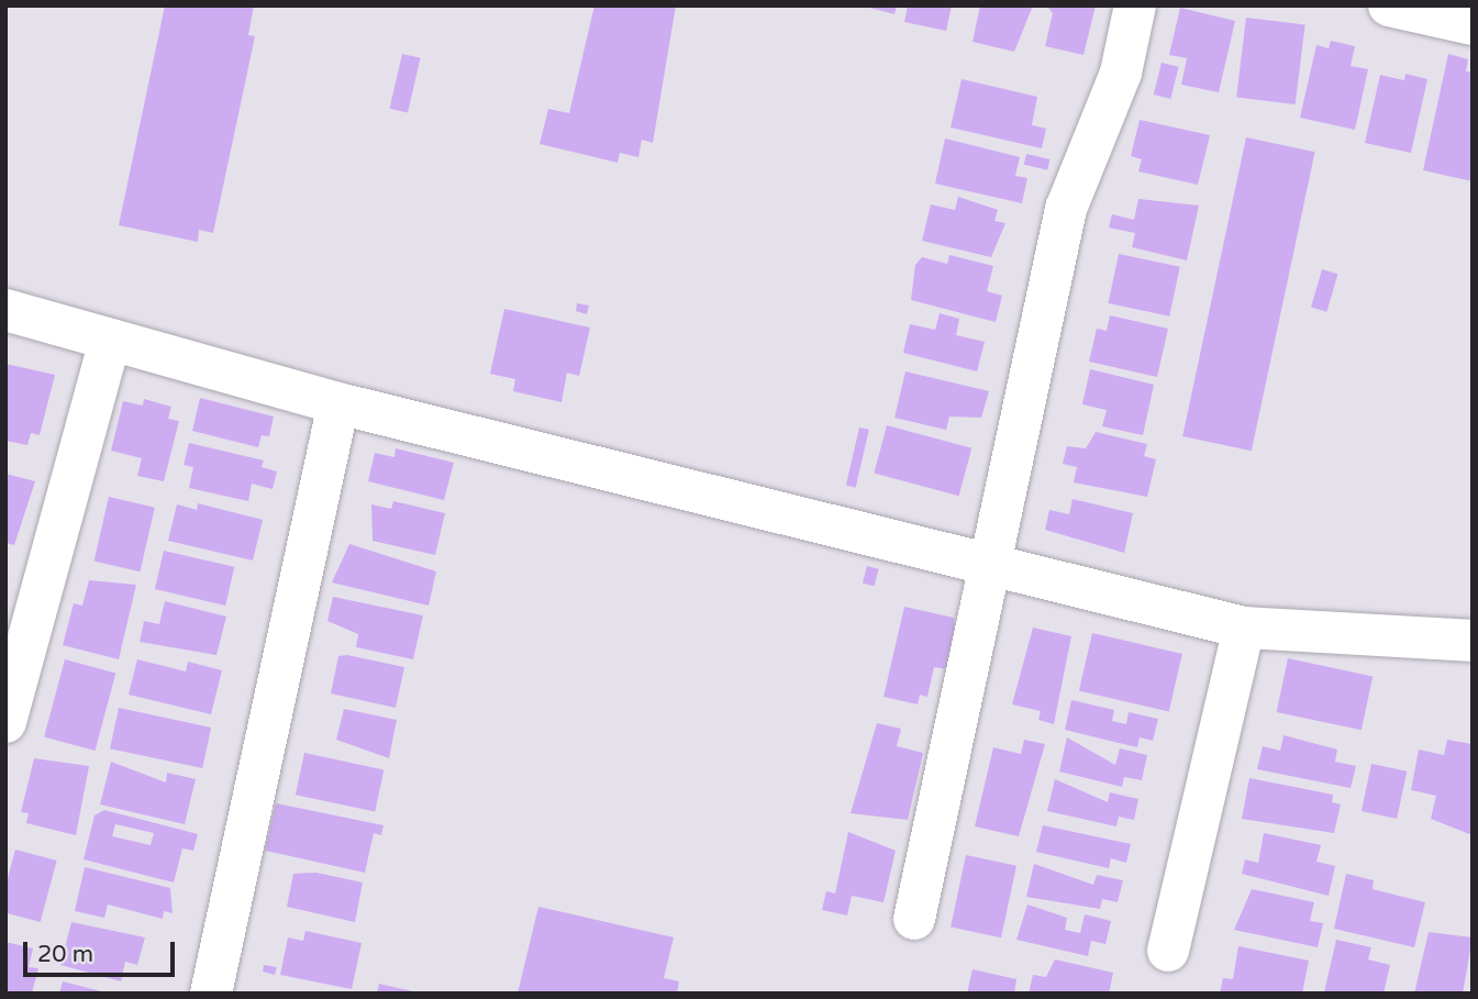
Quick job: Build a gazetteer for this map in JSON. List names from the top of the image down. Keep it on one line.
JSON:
{"scale_bar":"20 m"}
